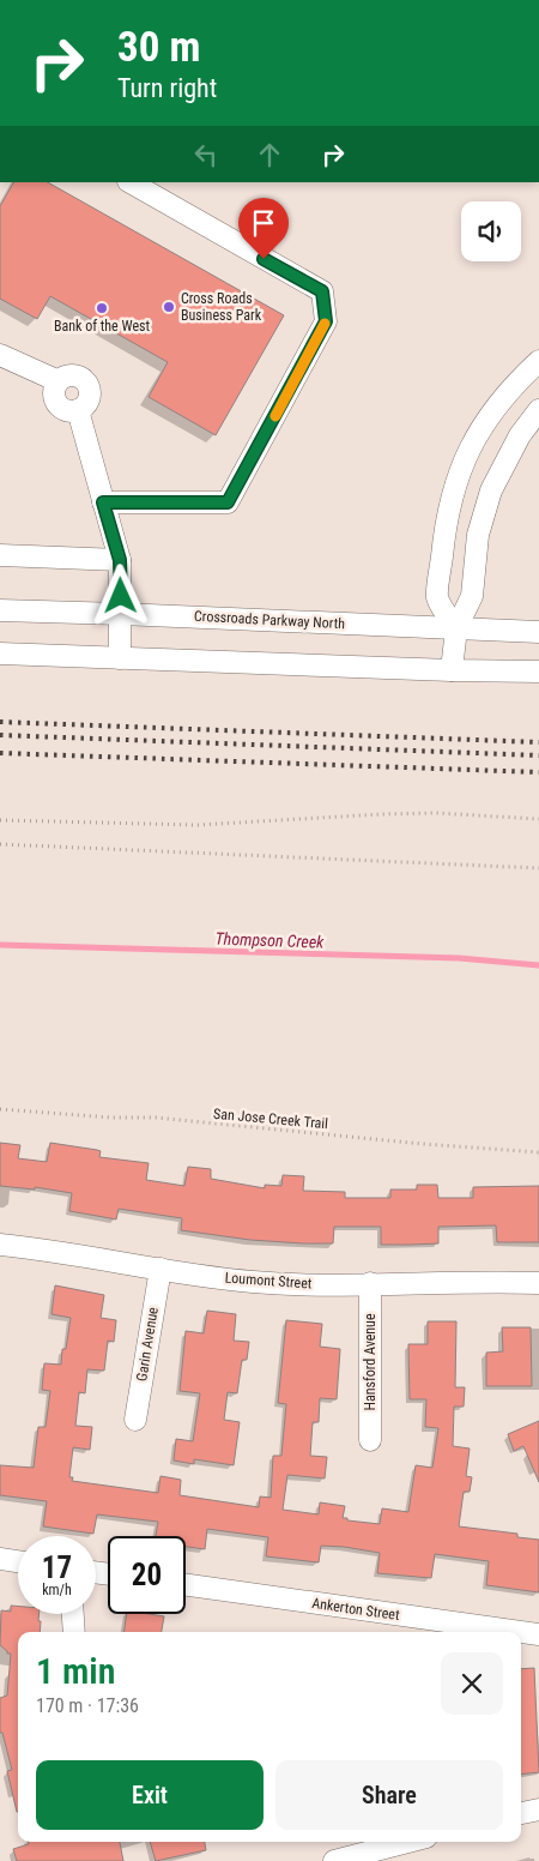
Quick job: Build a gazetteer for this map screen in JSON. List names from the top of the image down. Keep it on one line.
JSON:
{"streets":{"street":["Crossroads Parkway North","Loumont Street","Garin Avenue","Hansford Avenue","Ankerton Street"],"path":["San Jose Creek Trail"]},"crossings":[["Loumont Street","Garin Avenue"],["Loumont Street","Hansford Avenue"]],"water":["Thompson Creek"],"places":["Cross Roads Business Park","Bank of the West"],"page":{"turn":["30 m","Turn right"],"speed":"17 km/h","limit":"20","heading":["1 min","170 m · 17:36"],"buttons":["Exit","Share"]}}
